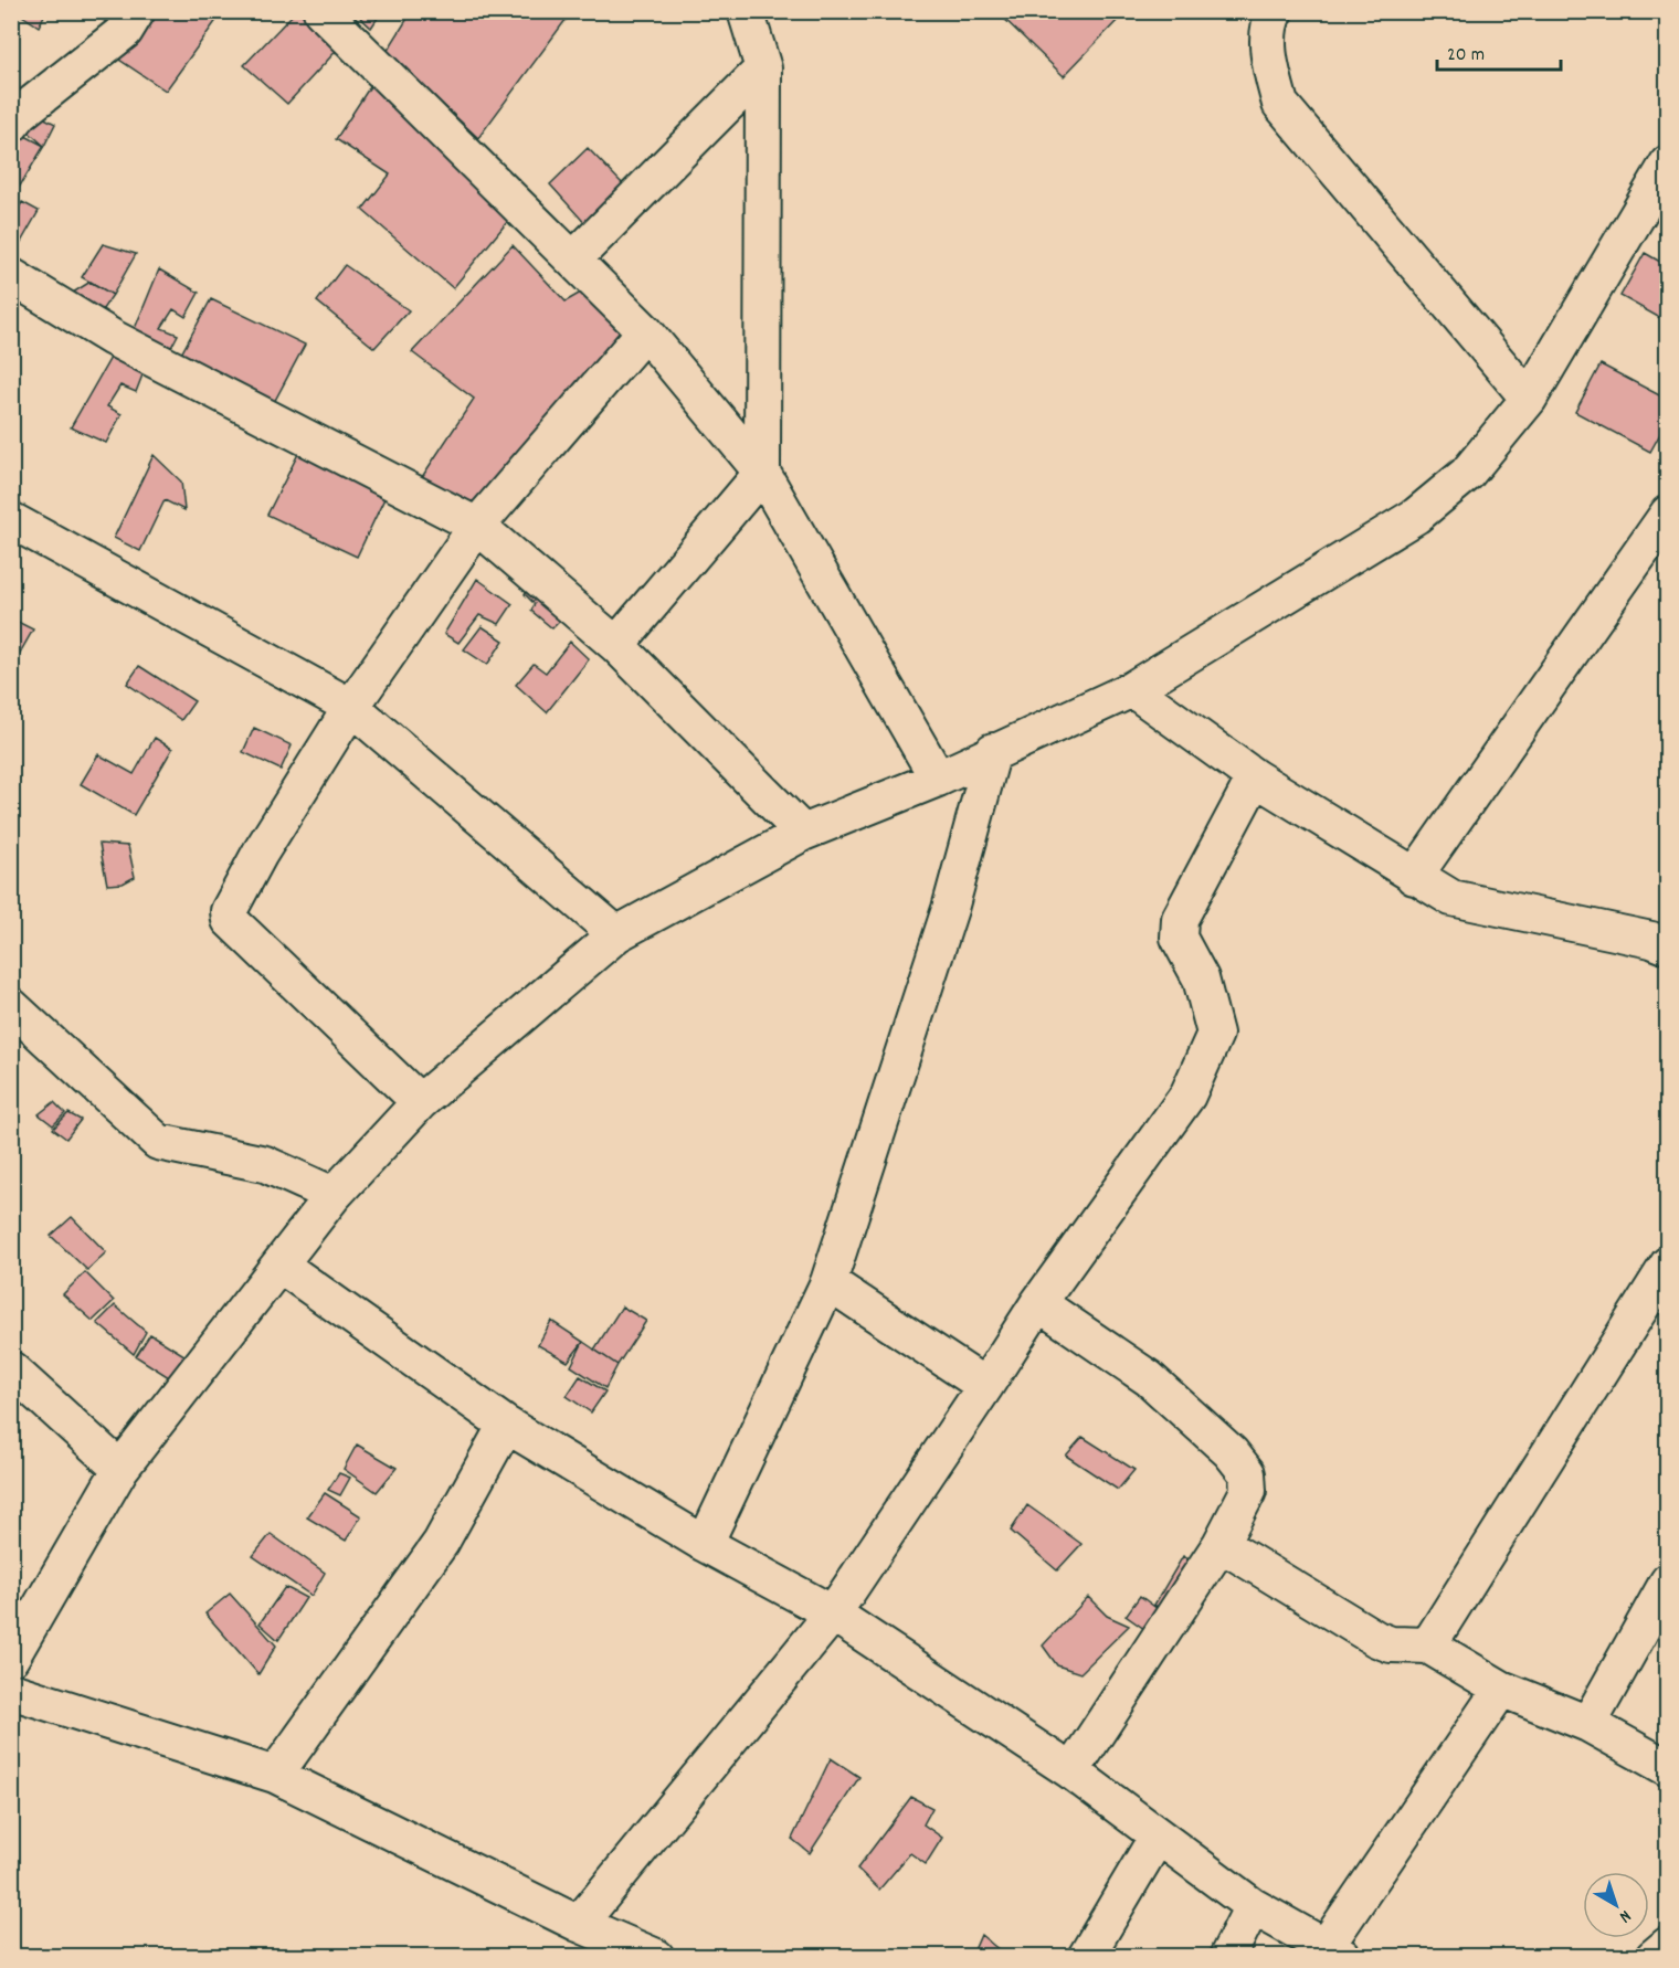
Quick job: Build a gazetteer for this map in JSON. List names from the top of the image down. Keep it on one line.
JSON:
{"scale_bar":"20 m","north":"bottom right"}
